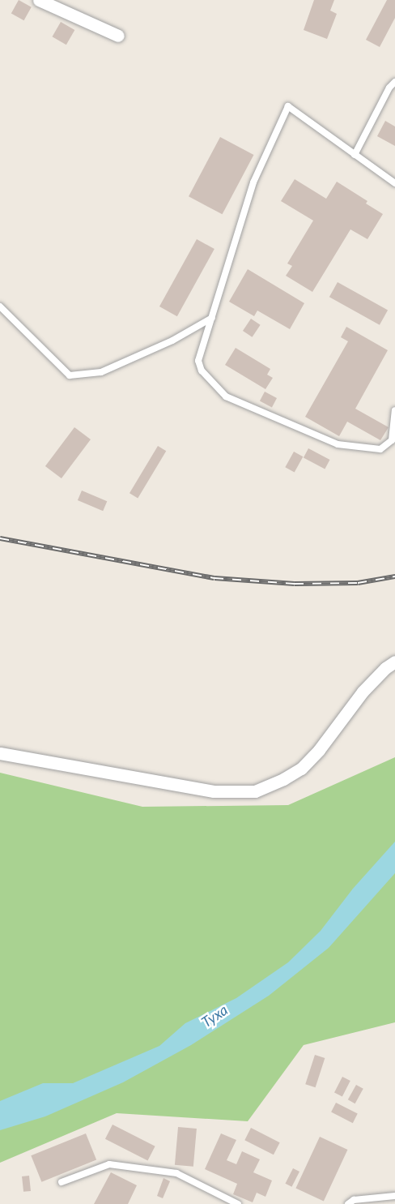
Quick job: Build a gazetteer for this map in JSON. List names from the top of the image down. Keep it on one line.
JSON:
{"water":["Туха"]}
